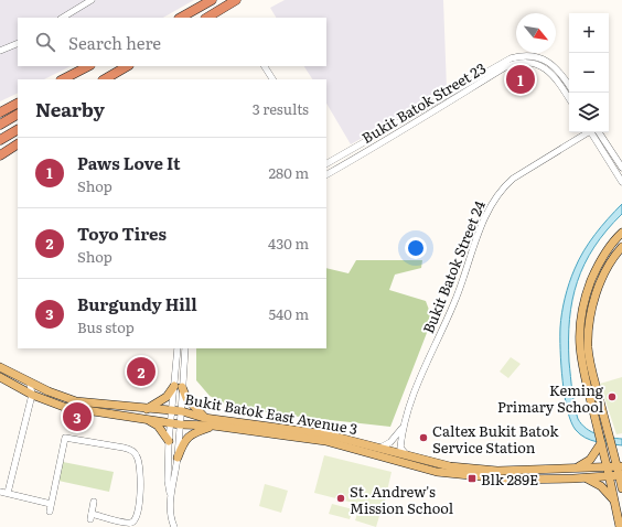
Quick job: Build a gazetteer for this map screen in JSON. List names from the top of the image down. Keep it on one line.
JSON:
{"streets":{"main road":["Bukit Batok East Avenue 3"],"street":["Bukit Batok Street 23","Bukit Batok Street 24"]},"crossings":[["Bukit Batok Street 24","Bukit Batok East Avenue 3"]],"places":{"other":["Keming Primary School","Caltex Bukit Batok Service Station","St. Andrew's Mission School"],"transit":["Blk 289E"]},"north":"bottom right","page":{"map_buttons":["+","−"],"search":"Search here","pins":["1","2","3"],"heading":["Nearby","3 results"],"list":[{"mark":"1","name":"Paws Love It","note":"Shop","value":"280 m"},{"mark":"2","name":"Toyo Tires","note":"Shop","value":"430 m"},{"mark":"3","name":"Burgundy Hill","note":"Bus stop","value":"540 m"}]}}
